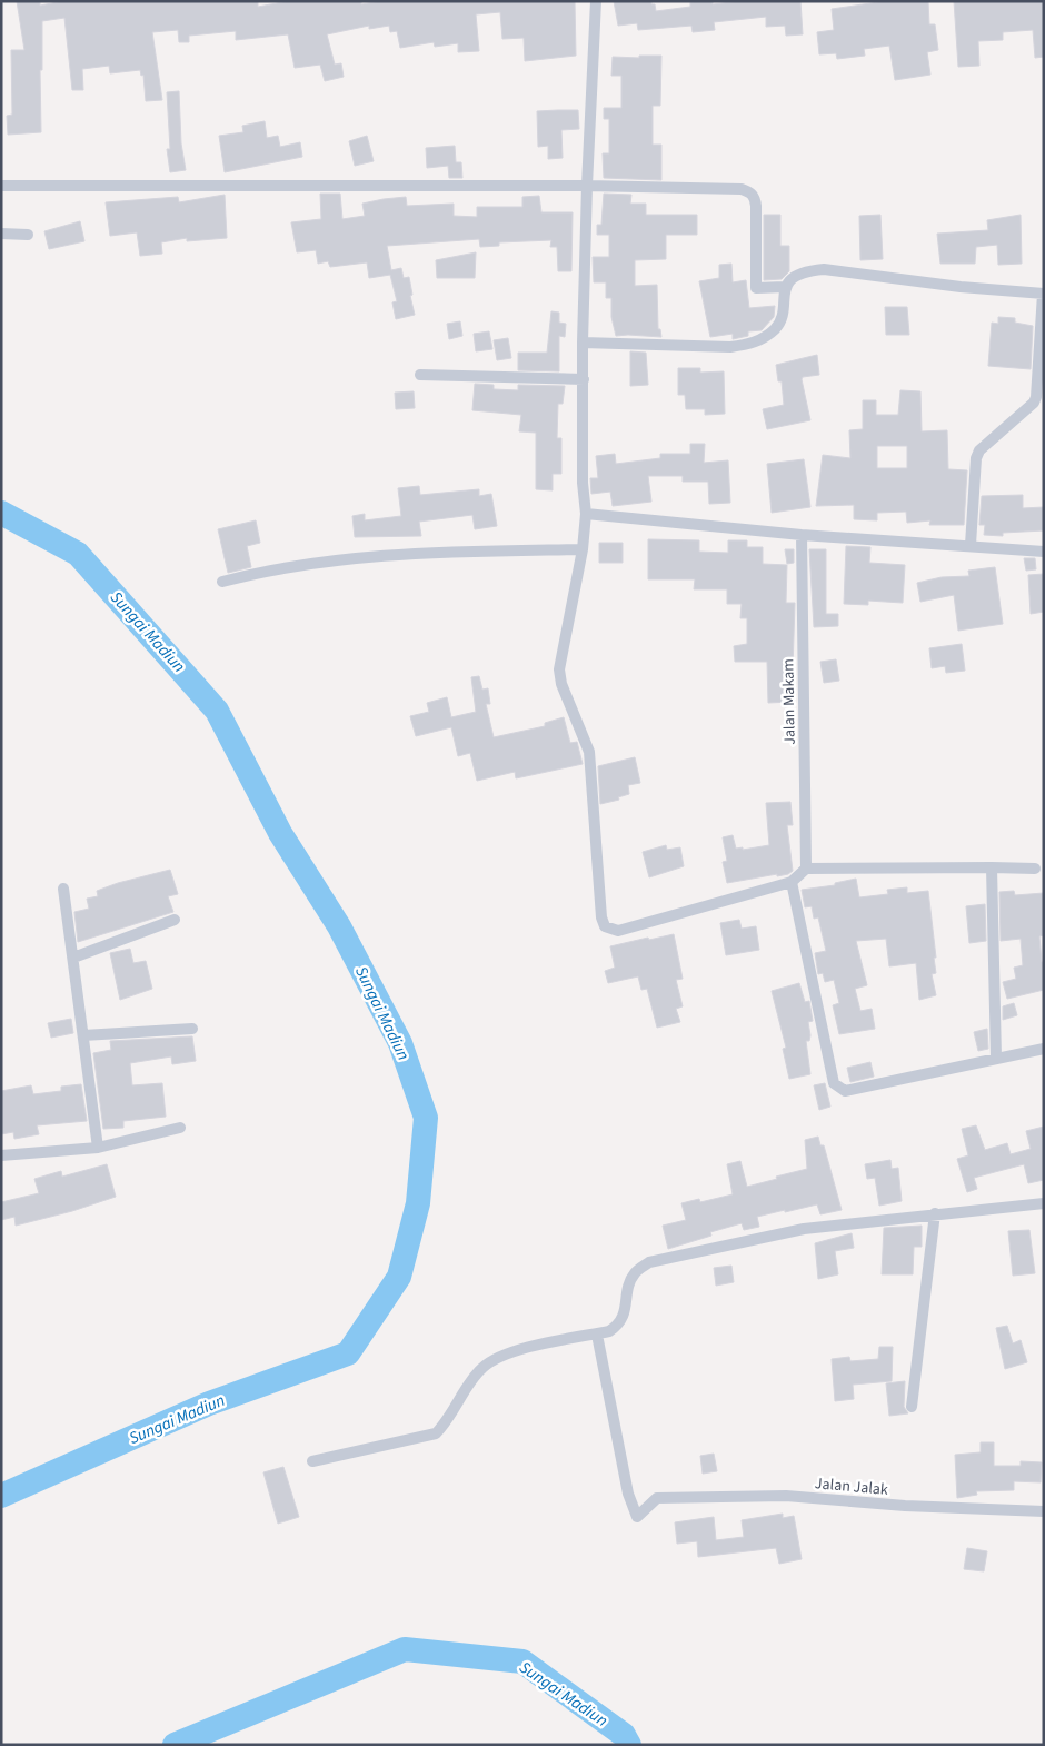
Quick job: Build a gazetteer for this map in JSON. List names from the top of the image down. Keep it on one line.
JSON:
{"streets":{"street":["Jalan Makam","Jalan Jalak"]},"water":["Sungai Madiun"]}
